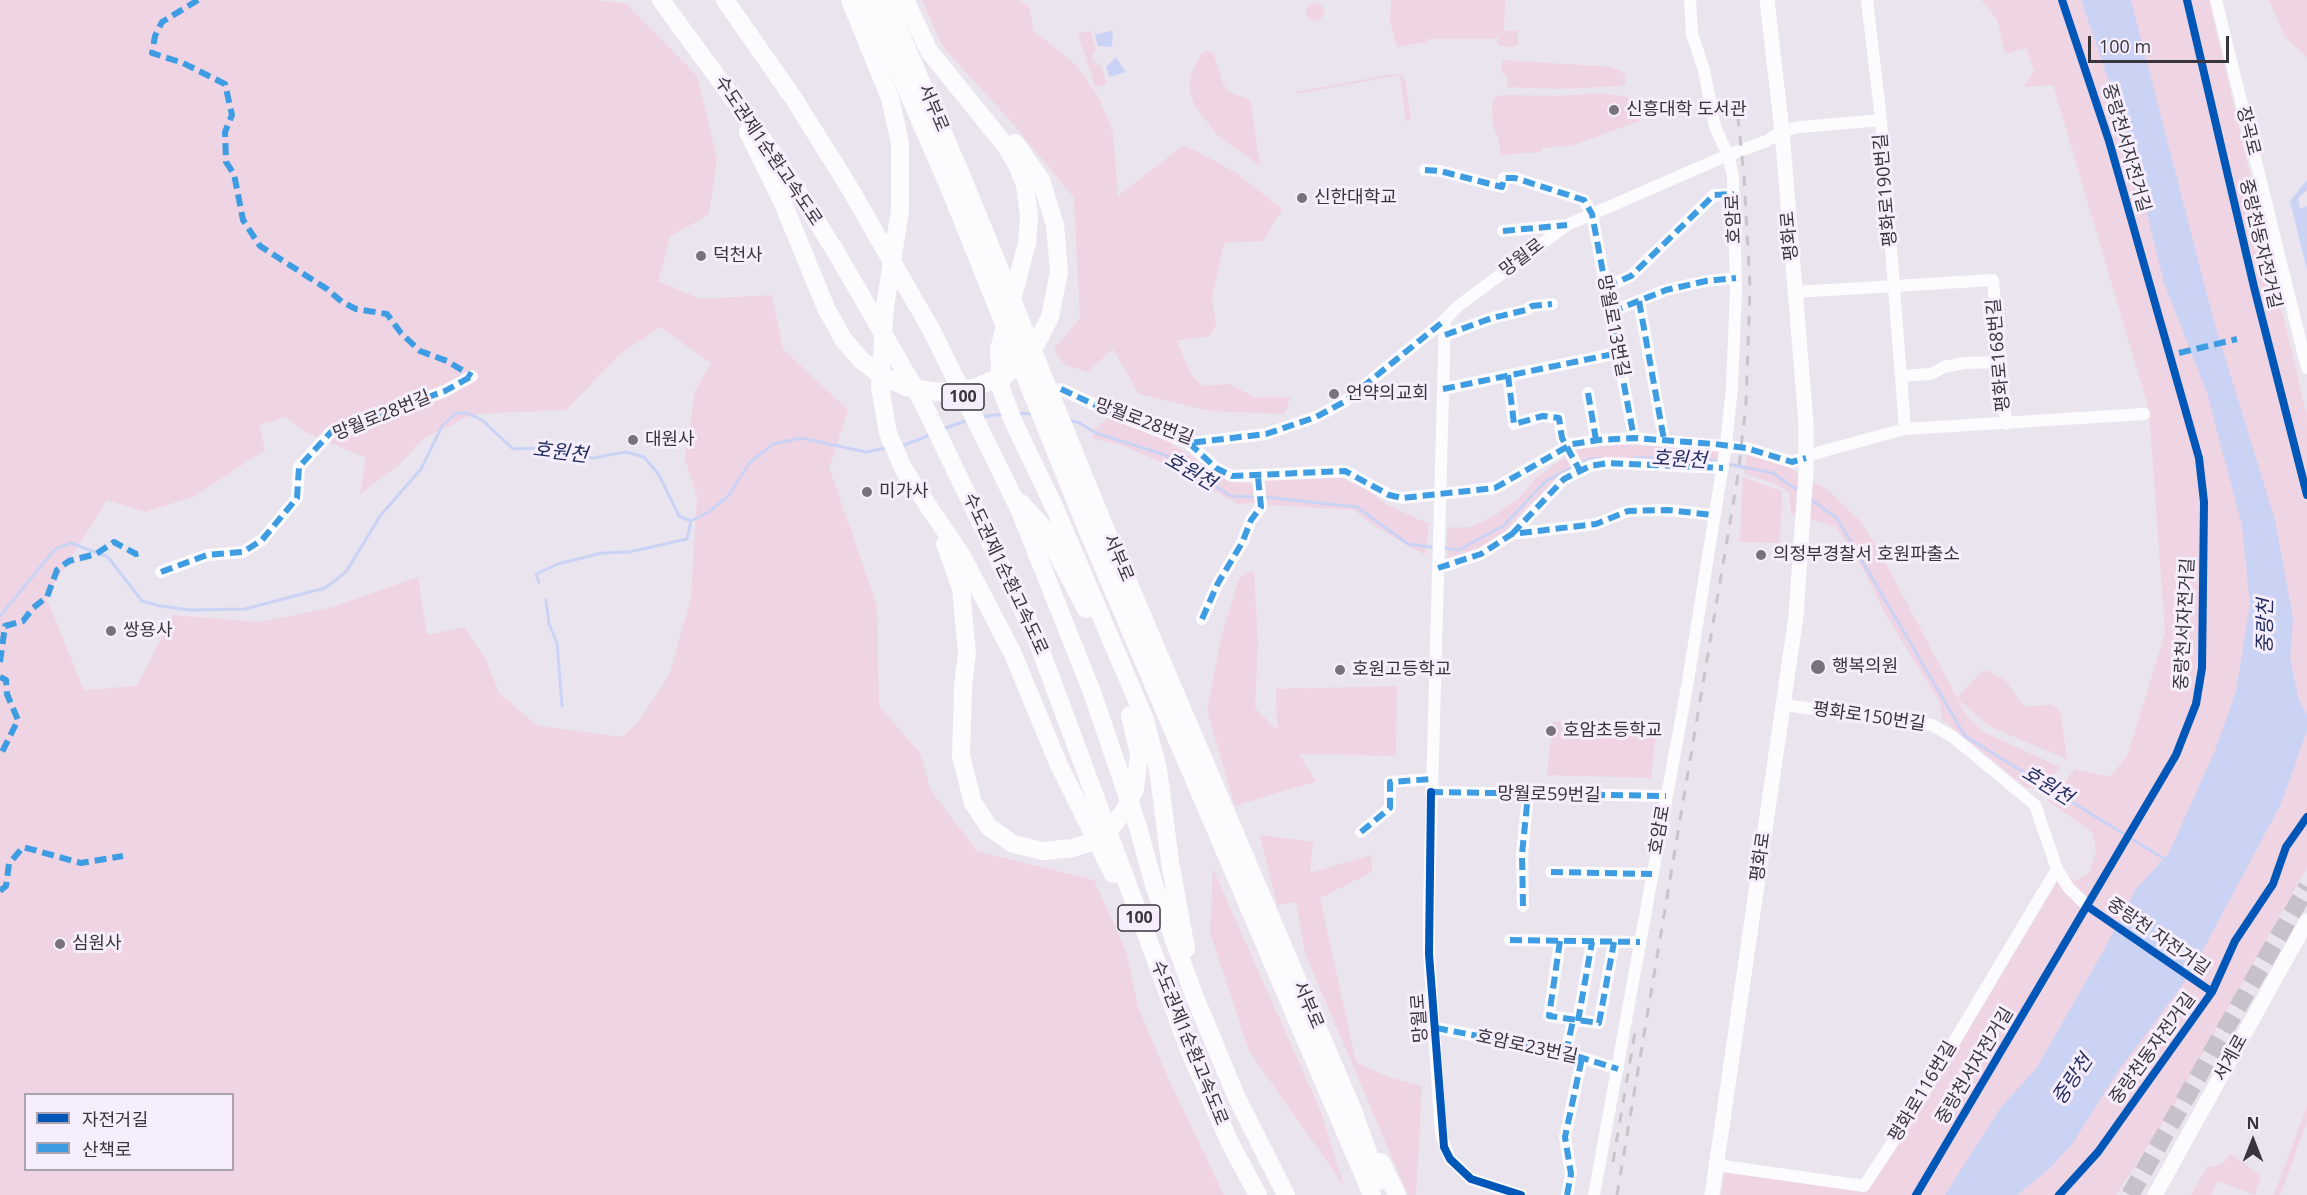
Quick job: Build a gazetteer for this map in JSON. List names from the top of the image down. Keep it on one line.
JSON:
{"streets":{"highway":["서부로","수도권제1순환고속도로","100"],"main road":["평화로","서계로"],"street":["장곡로","평화로190번길","호암로","망월로","망월로13번길","평화로168번길","망월로28번길","평화로150번길","망월로59번길","호암로23번길","평화로116번길"],"cycle path":["중랑천서자전거길","중랑천동자전거길","중랑천 자전거길"]},"crossings":[["평화로190번길","평화로"],["평화로190번길","망월로"],["평화로190번길","평화로168번길"],["호암로","망월로"],["호암로","망월로59번길"],["호암로","호암로23번길"],["평화로","망월로"],["평화로","평화로168번길"],["평화로","평화로150번길"],["평화로","평화로116번길"],["망월로","망월로13번길"],["망월로","망월로28번길"],["망월로","망월로59번길"],["망월로","호암로23번길"],["평화로150번길","평화로116번길"]],"water":["호원천","중랑천"],"places":["신흥대학 도서관","신한대학교","덕천사","언약의교회","대원사","미가사","의정부경찰서 호원파출소","쌍용사","행복의원","호원고등학교","호암초등학교","심원사"],"legend":["자전거길","산책로"],"scale_bar":"100 m","north":"top"}
